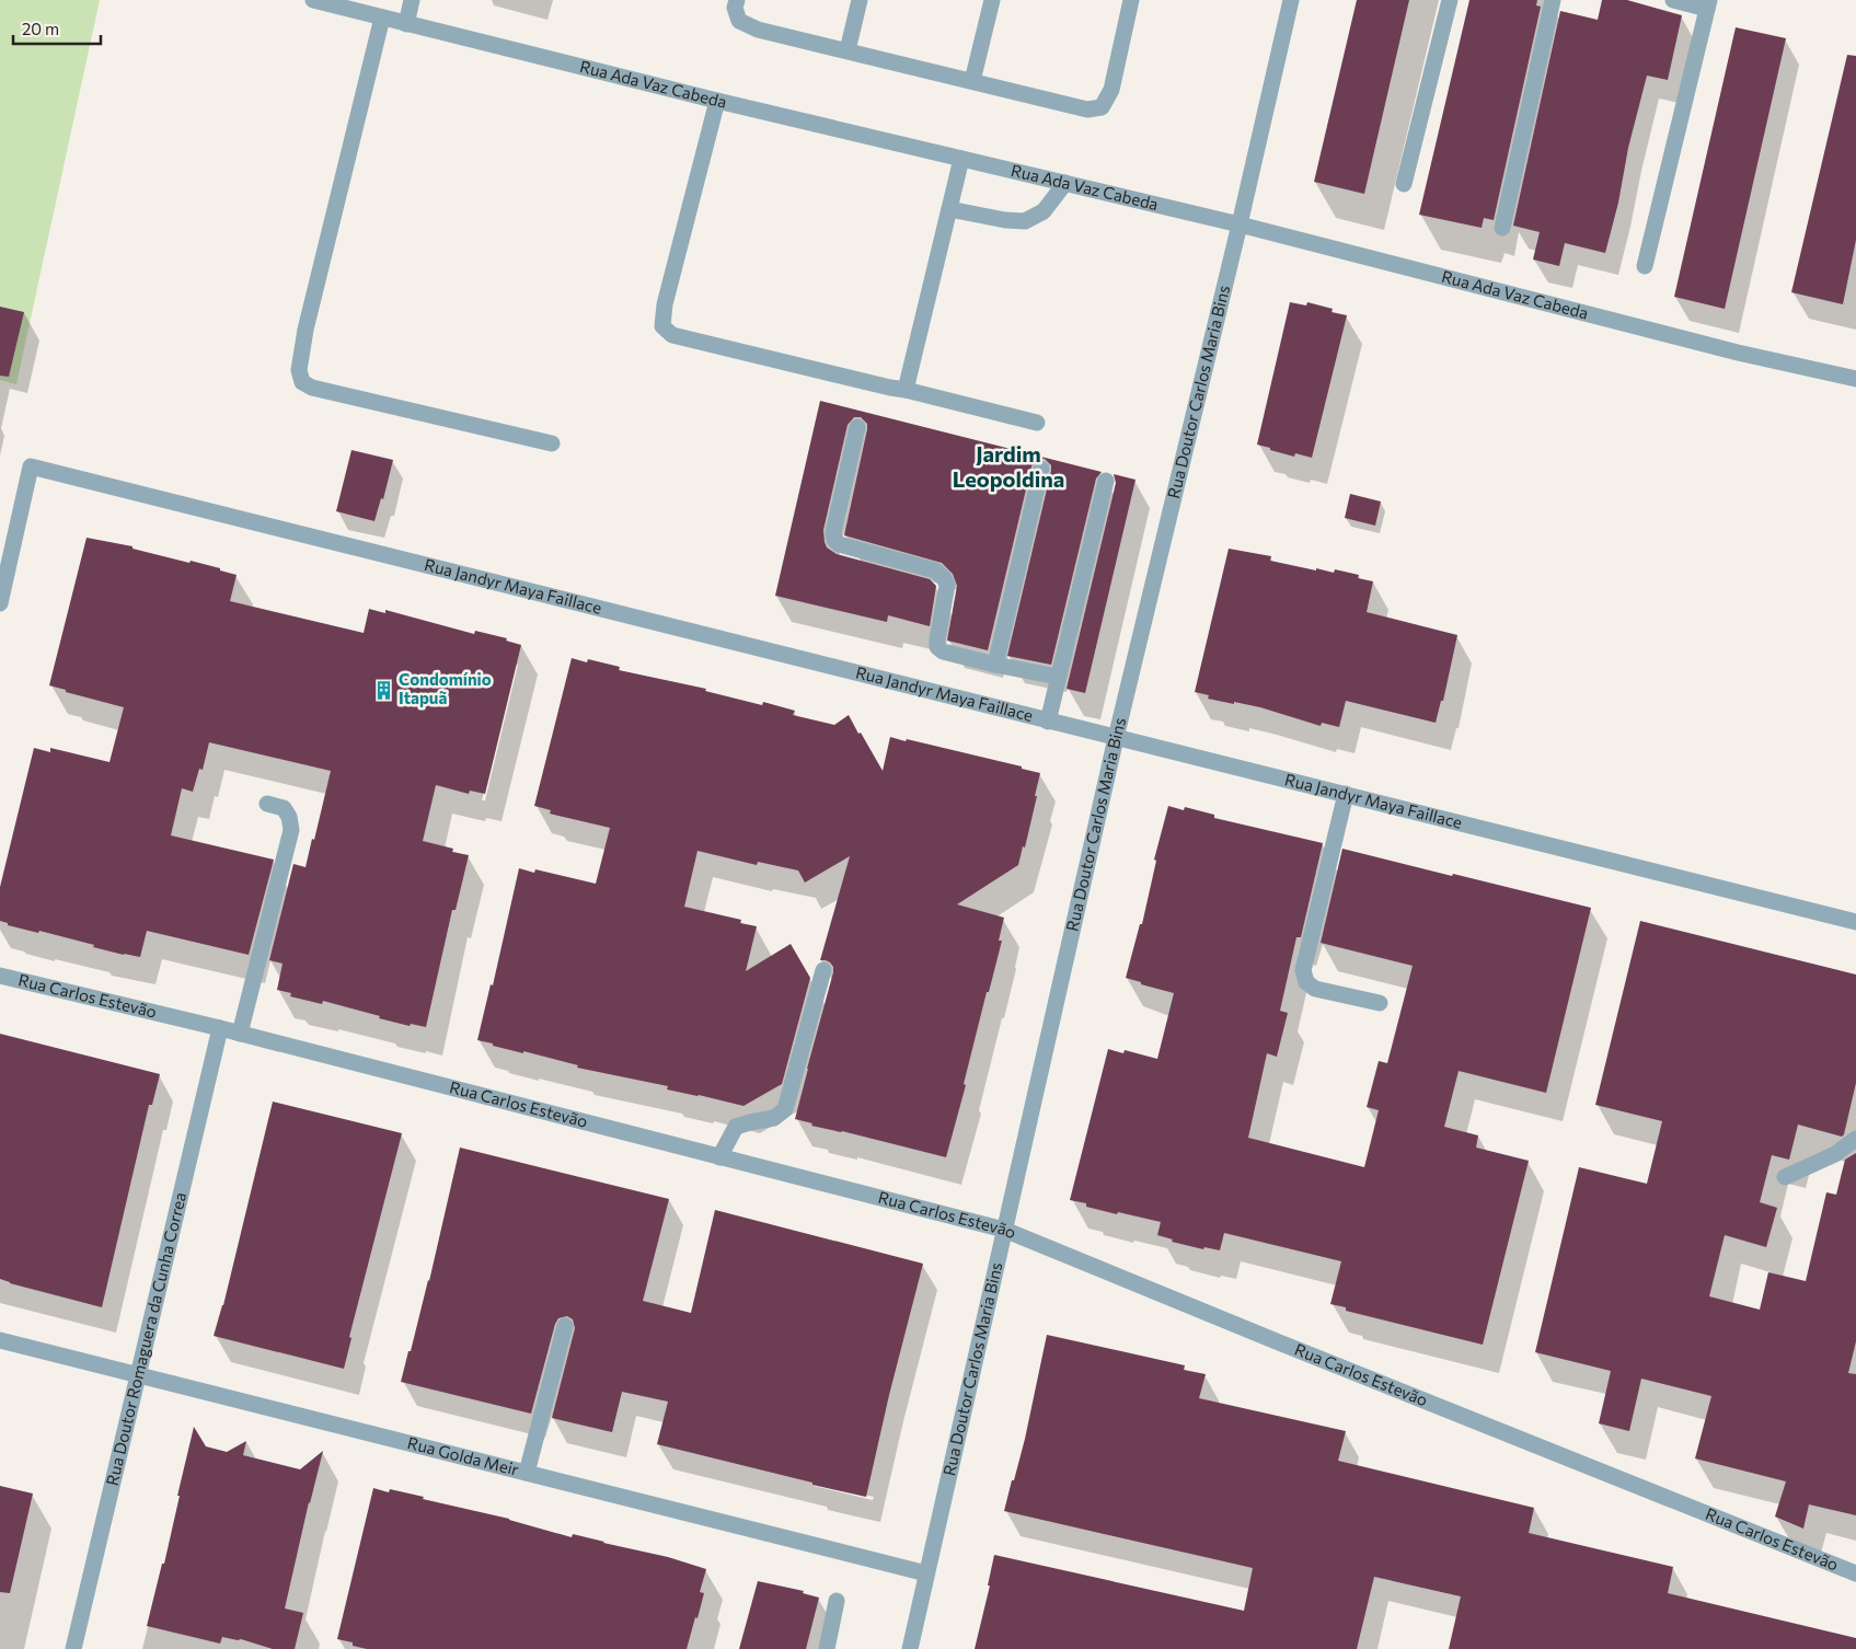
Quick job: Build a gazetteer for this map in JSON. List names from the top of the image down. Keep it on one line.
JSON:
{"streets":{"street":["Rua Ada Vaz Cabeda","Rua Doutor Carlos Maria Bins","Rua Jandyr Maya Faillace","Rua Carlos Estevão","Rua Doutor Romaguera da Cunha Correa","Rua Golda Meir"]},"crossings":[["Rua Ada Vaz Cabeda","Rua Doutor Carlos Maria Bins"],["Rua Doutor Carlos Maria Bins","Rua Jandyr Maya Faillace"],["Rua Doutor Carlos Maria Bins","Rua Carlos Estevão"],["Rua Doutor Carlos Maria Bins","Rua Golda Meir"],["Rua Carlos Estevão","Rua Doutor Romaguera da Cunha Correa"],["Rua Doutor Romaguera da Cunha Correa","Rua Golda Meir"]],"districts":["Jardim Leopoldina"],"places":{"building":["Condomínio Itapuã"]},"scale_bar":"20 m"}
